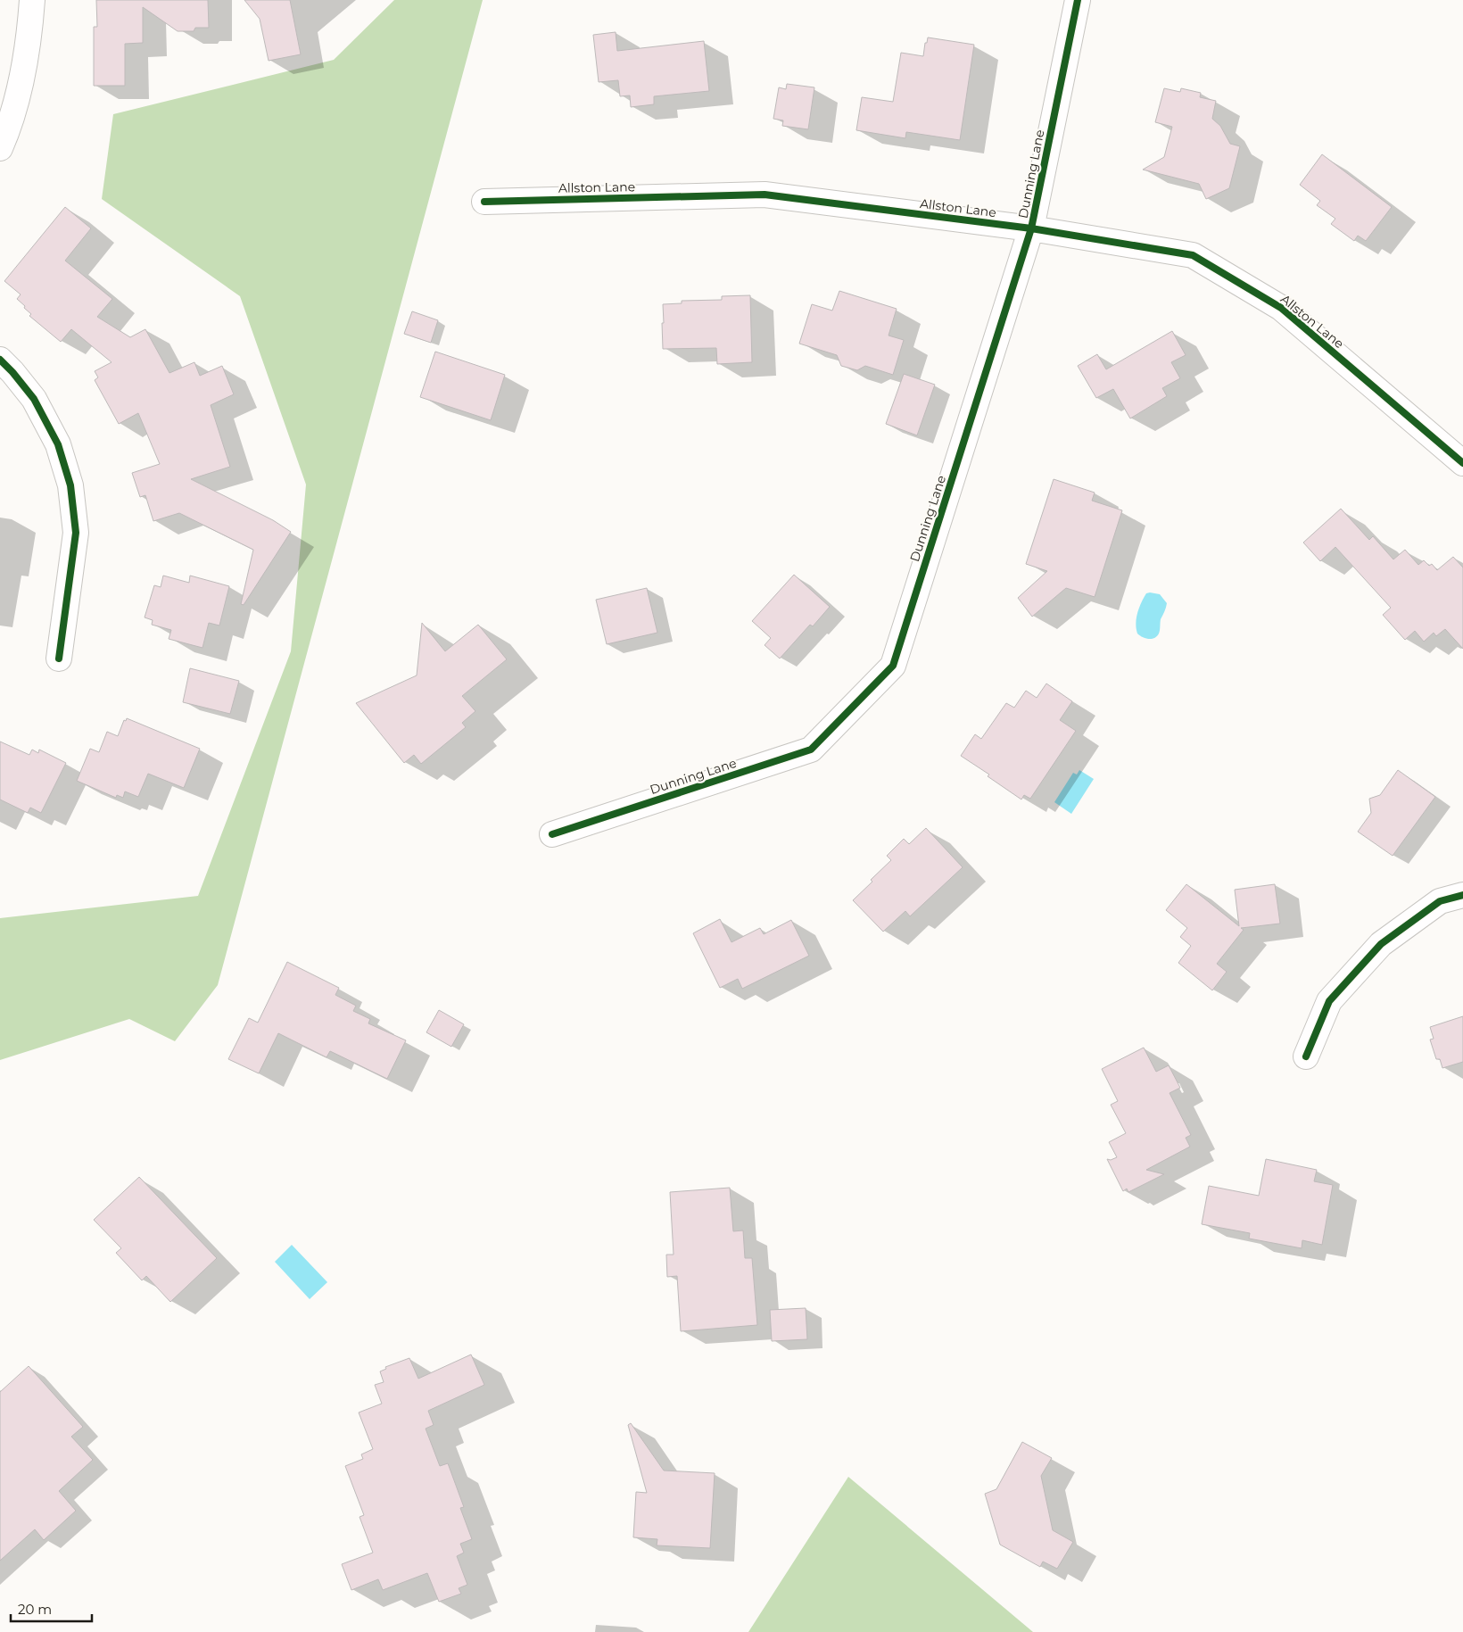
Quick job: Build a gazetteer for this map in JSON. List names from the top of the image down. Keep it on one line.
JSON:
{"streets":{"street":["Dunning Lane","Allston Lane"]},"crossings":[["Dunning Lane","Allston Lane"]],"scale_bar":"20 m"}
